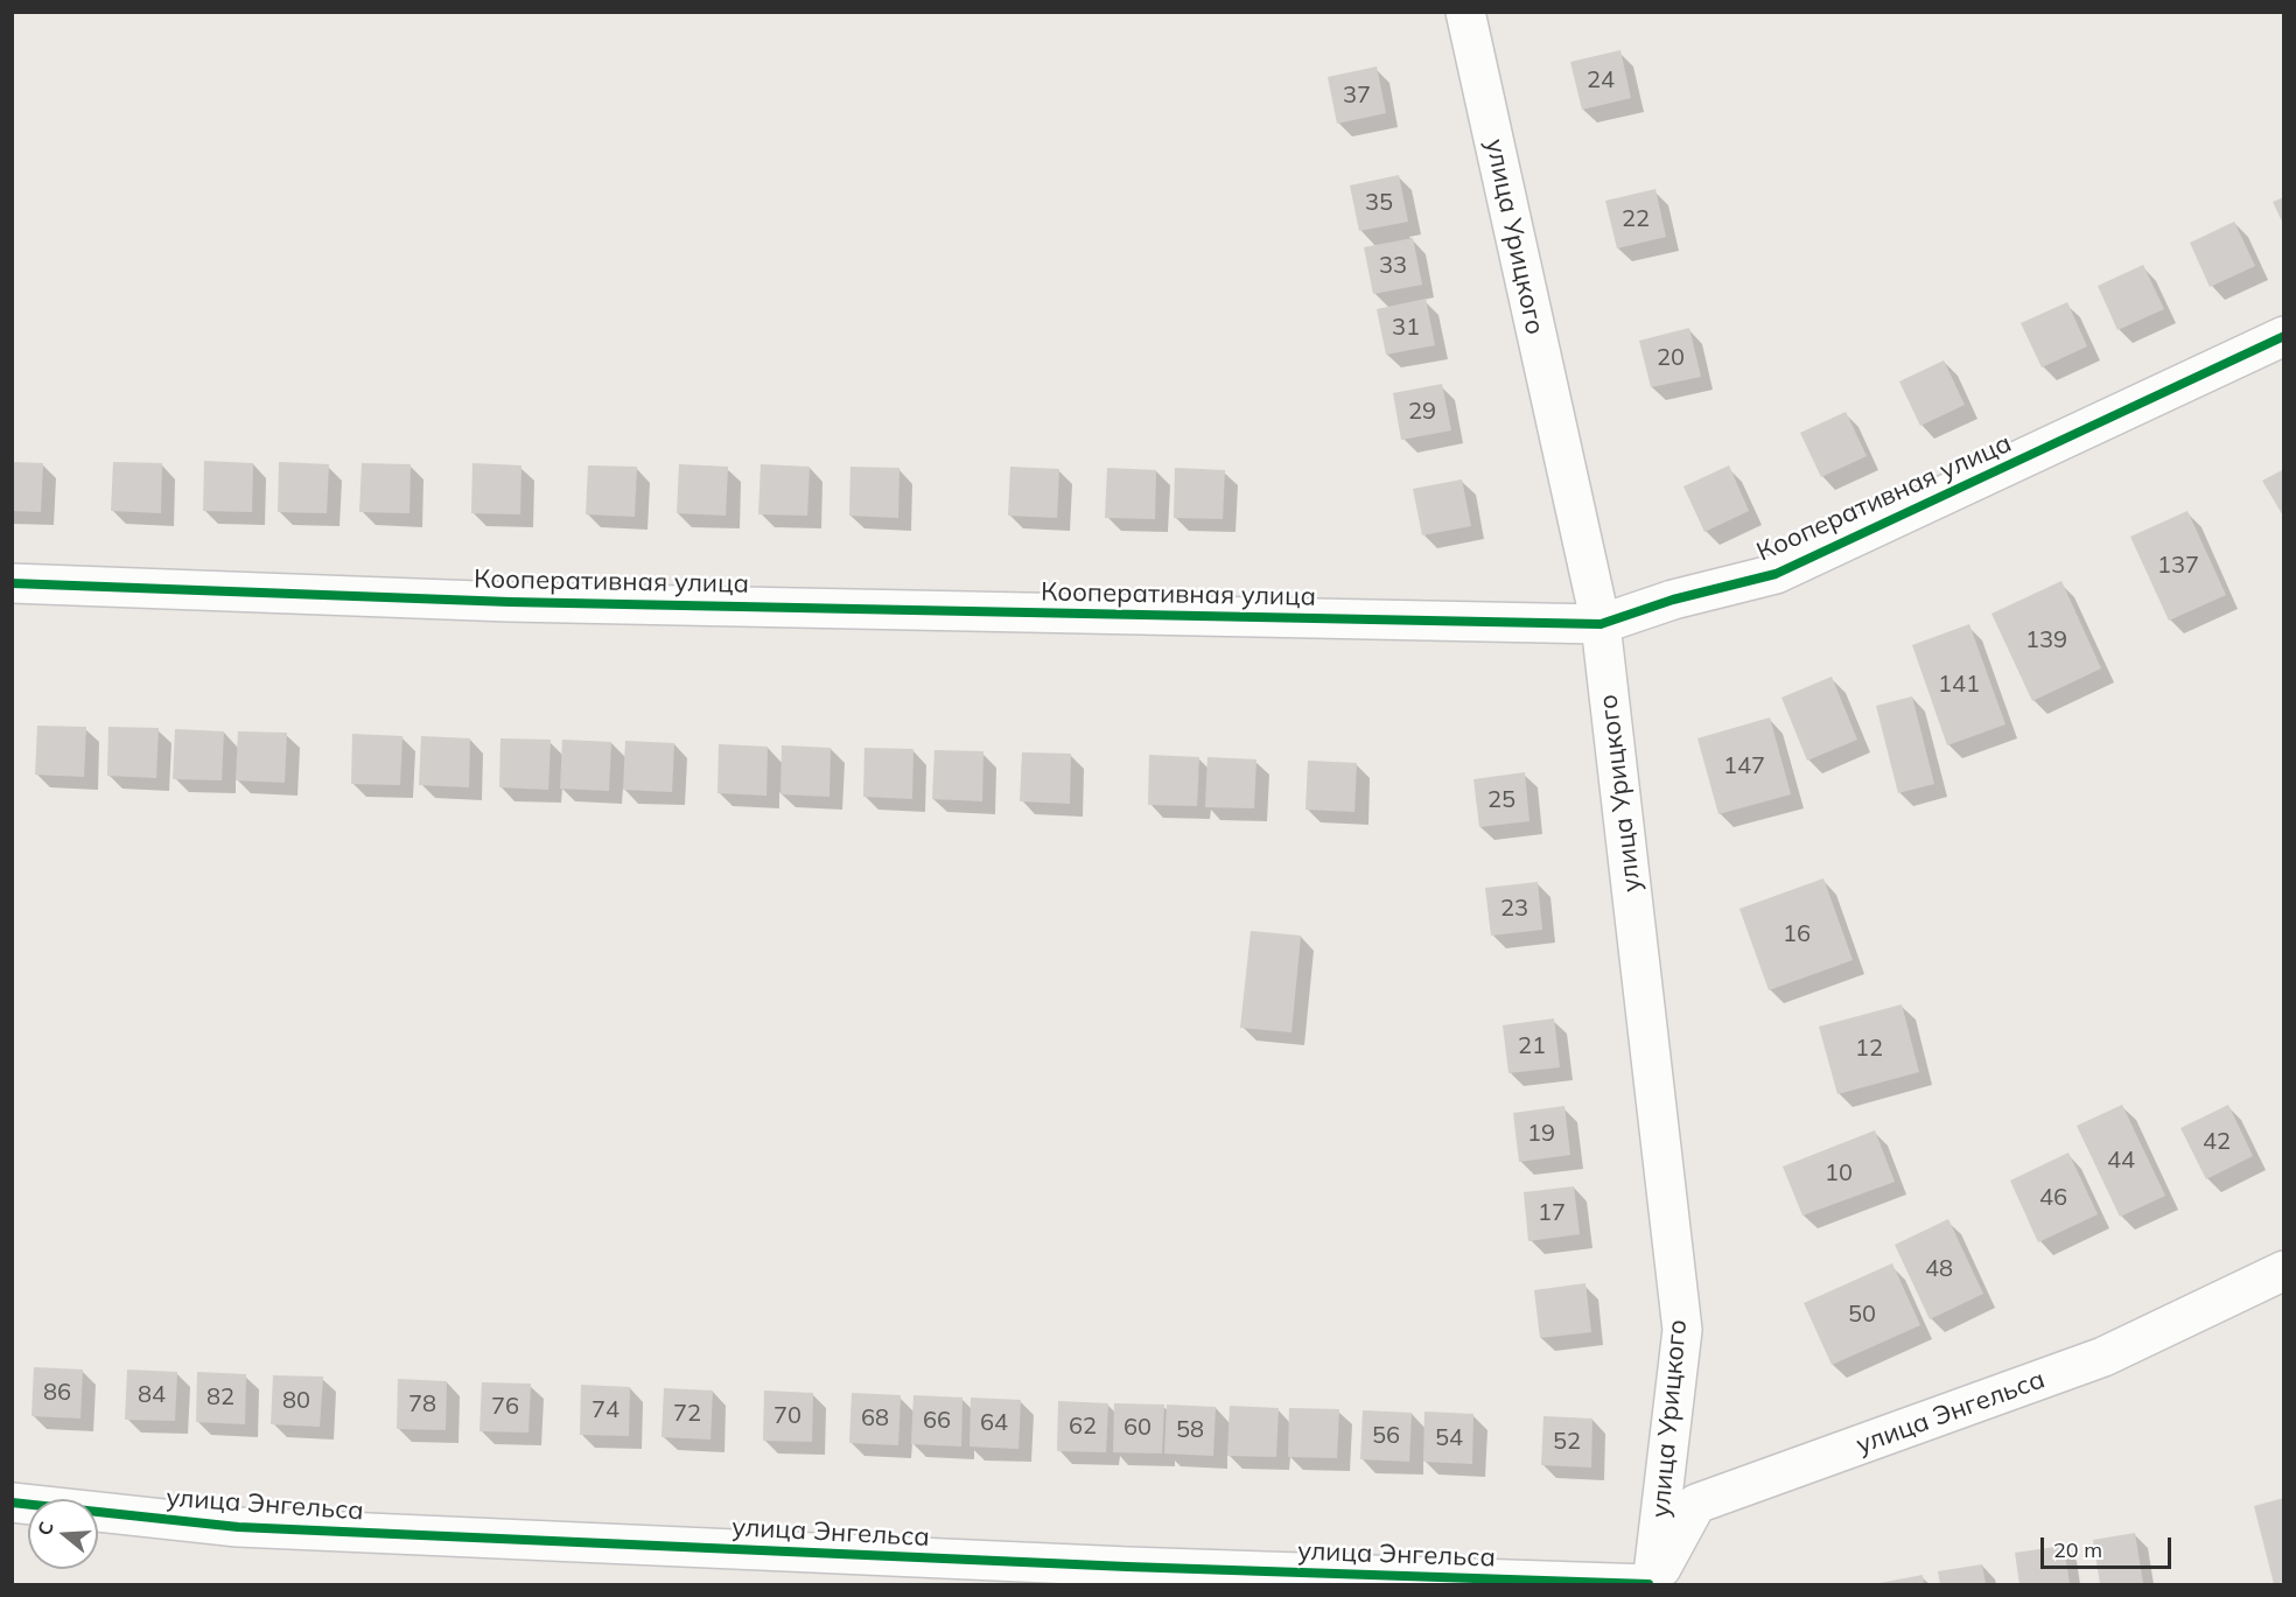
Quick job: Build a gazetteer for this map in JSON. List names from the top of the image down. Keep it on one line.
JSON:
{"streets":{"street":["улица Урицкого","Кооперативная улица","улица Энгельса"]},"crossings":[["улица Урицкого","Кооперативная улица"],["улица Урицкого","улица Энгельса"]],"house_numbers":["24","37","35","22","33","31","20","29","137","139","141","147","25","23","16","21","12","19","42","44","10","46","17","48","50","86","84","82","80","78","76","74","72","70","68","66","64","62","60","58","56","54","52"],"scale_bar":"20 m","north":"left"}
